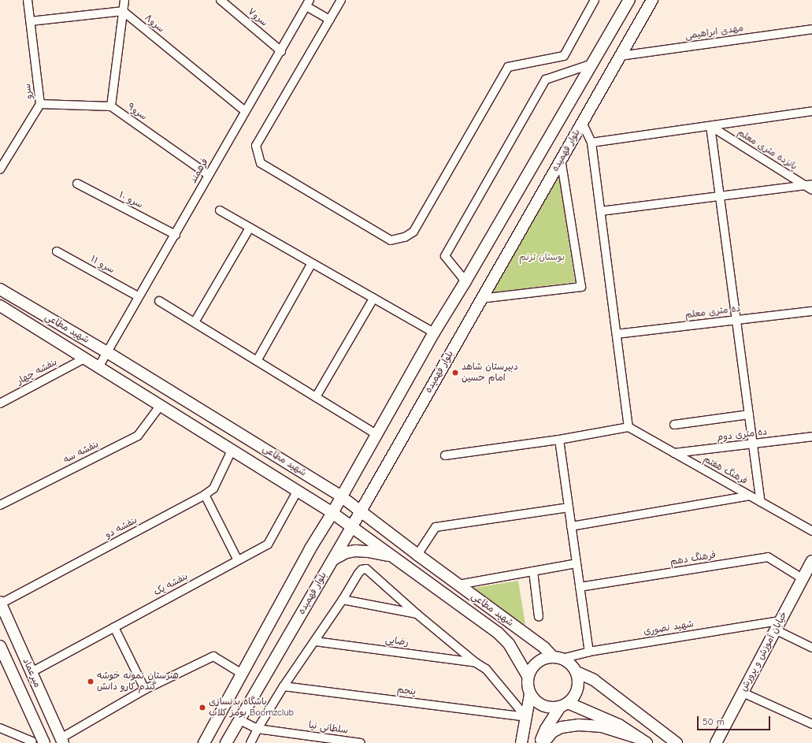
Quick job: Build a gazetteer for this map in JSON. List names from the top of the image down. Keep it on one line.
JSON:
{"streets":{"street":["سرو۷","سرو۸","مهدی ابراهیمی","سرو","سرو۹","پانزده متری معلم","بلوار فهمیده","فرهمند","سرو ۱۰","۱۱ سرو","ده متری معلم","شهید مطاعی","بنفشه چهار","ده متری دوم","بنفشه سه","فرهنگ هفتم","بنفشه دو","فرهنگ دهم","بنفشه یک","شهید نصوری","رضایی","خیابان آموزش و پرورش","میرعماد","پنجم","سلطانی نیا"]},"crossings":[["سرو۷","فرهمند"],["سرو۸","فرهمند"],["مهدی ابراهیمی","بلوار فهمیده"],["سرو۹","فرهمند"],["بلوار فهمیده","شهید مطاعی"],["بلوار فهمیده","سلطانی نیا"],["فرهمند","سرو ۱۰"],["فرهمند","۱۱ سرو"],["فرهمند","شهید مطاعی"],["شهید مطاعی","بنفشه چهار"],["شهید مطاعی","بنفشه سه"],["شهید مطاعی","بنفشه دو"],["شهید مطاعی","بنفشه یک"],["شهید مطاعی","شهید نصوری"],["ده متری دوم","فرهنگ هفتم"],["بنفشه دو","میرعماد"],["فرهنگ دهم","خیابان آموزش و پرورش"],["بنفشه یک","میرعماد"],["شهید نصوری","خیابان آموزش و پرورش"]],"parks":["بوستان ترنم"],"places":["دبیرستان شاهد امام حسین","هنرستان نمونه خوشه گندم کارو دانش","باشگاه بدنسازی بومز کلاب Boomzclub"],"scale_bar":"50 m"}
